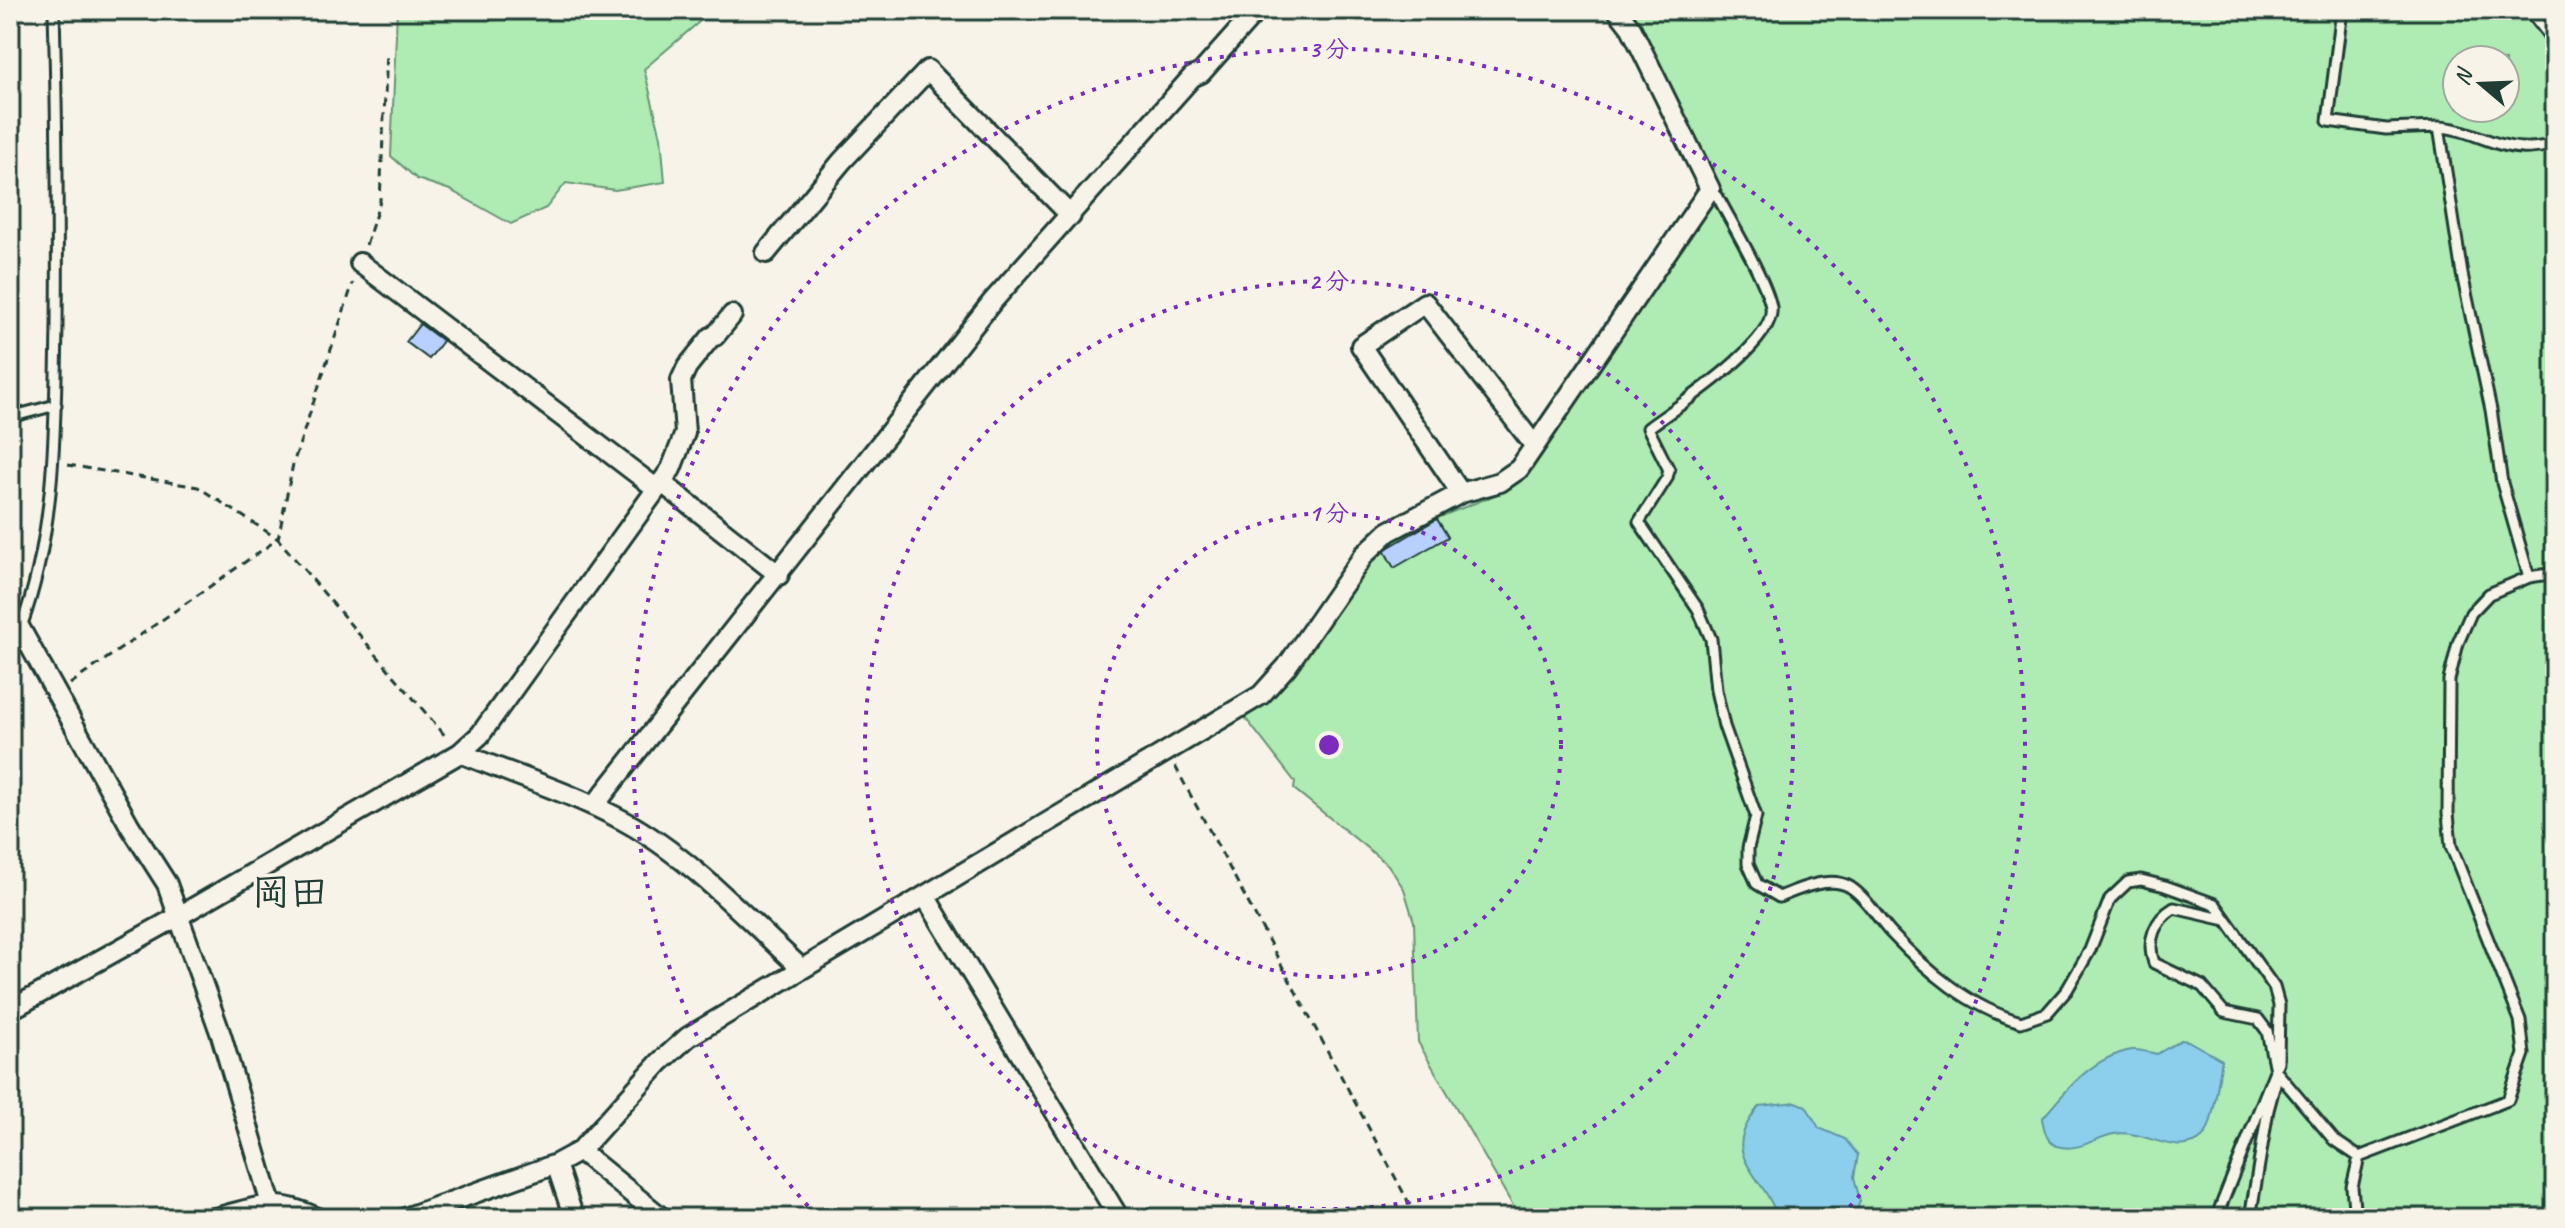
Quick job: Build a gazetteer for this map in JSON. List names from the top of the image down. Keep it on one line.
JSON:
{"districts":["岡田"],"north":"left","rings":["3 分","2 分","1 分"]}
